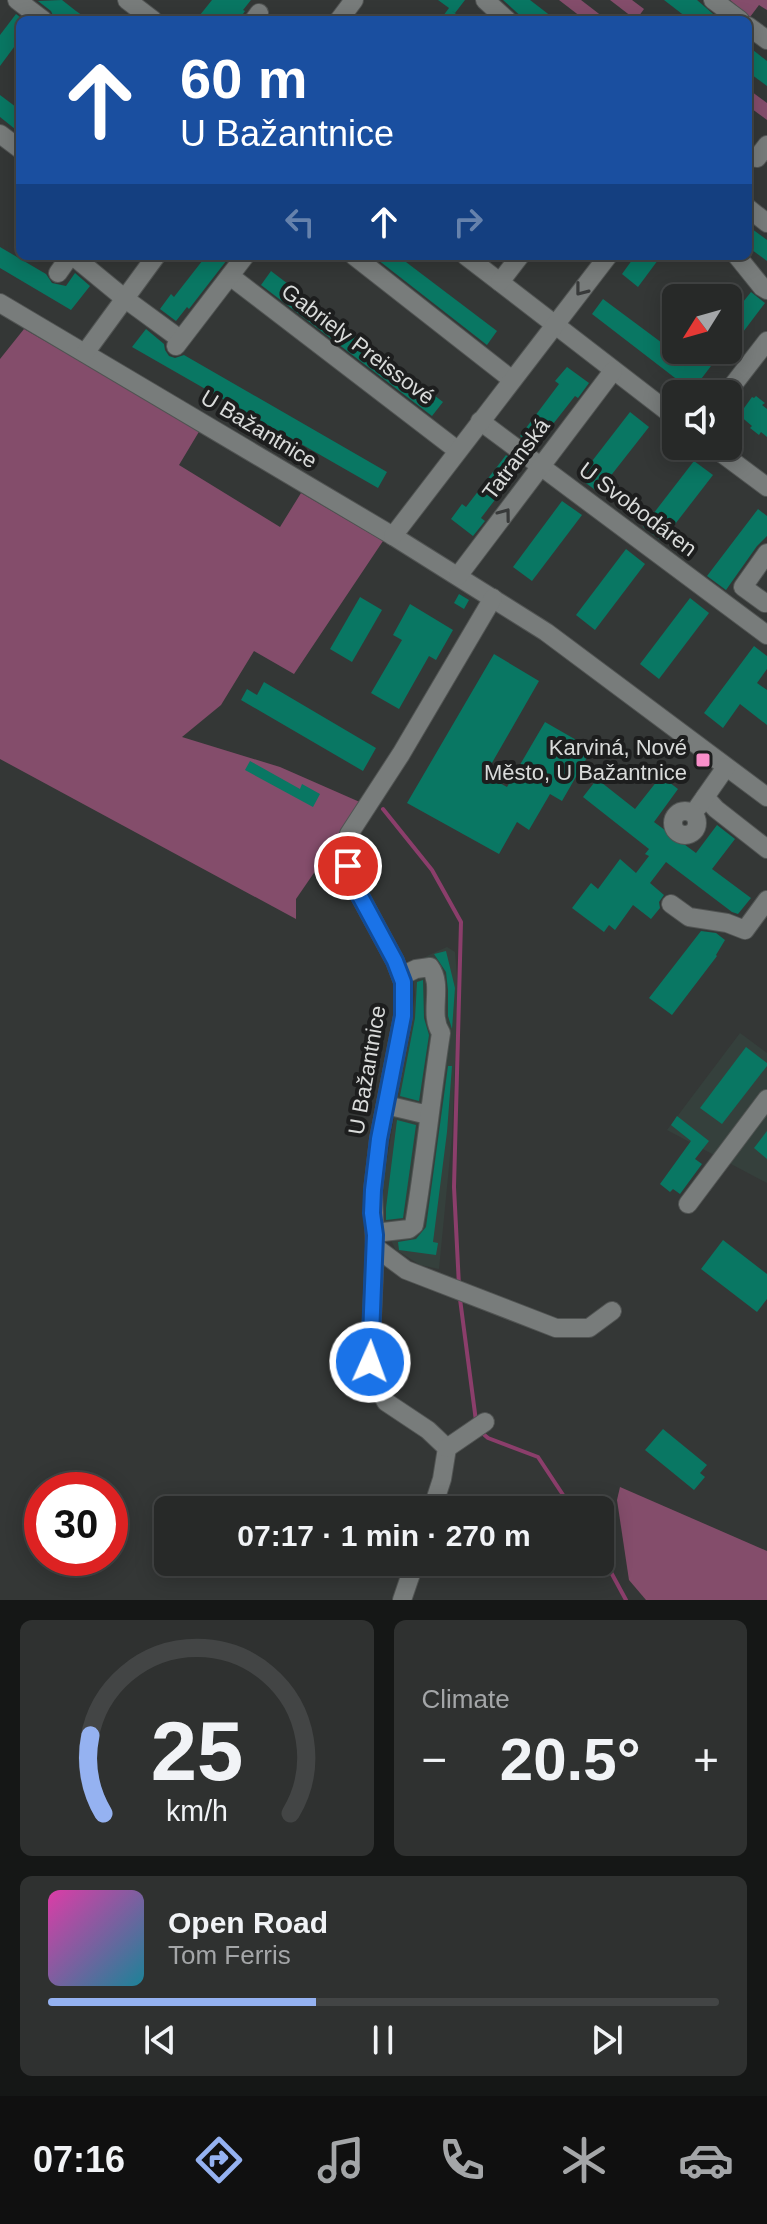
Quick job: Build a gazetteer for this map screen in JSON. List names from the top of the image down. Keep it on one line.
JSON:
{"streets":{"street":["Gabriely Preissové","U Bažantnice","Tatranská","U Svobodáren"]},"crossings":[["U Bažantnice","Tatranská"],["Tatranská","U Svobodáren"]],"places":{"transit":["Karviná, Nové Město, U Bažantnice"]},"north":"bottom left","page":{"turn":["60 m","U Bažantnice"],"limit":"30","trip":"07:17 · 1 min · 270 m","tile":"Climate","heat":["−","20.5°","+"],"song":["Open Road","Tom Ferris"],"tabs":"07:16","gauge":["25","km/h"]}}
